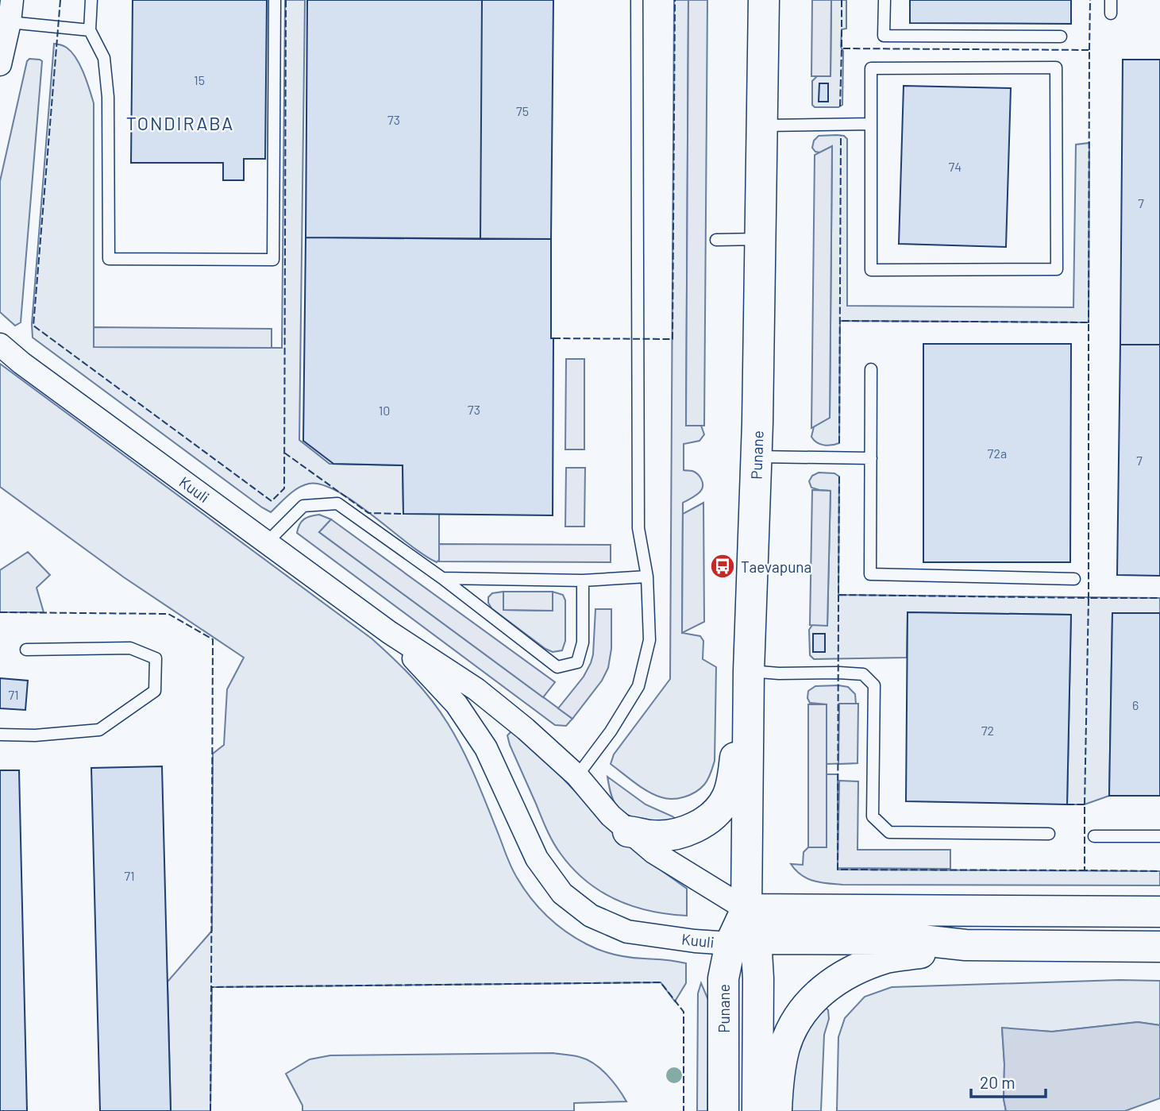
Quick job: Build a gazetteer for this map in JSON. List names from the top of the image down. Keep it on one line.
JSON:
{"streets":{"main road":["Punane","Kuuli"]},"crossings":[["Punane","Kuuli"]],"districts":["TONDIRABA"],"places":{"bus stop":["Taevapuna"]},"house_numbers":["15","75","73","74","7","73","10","72a","7","71","6","72","71"],"scale_bar":"20 m"}
